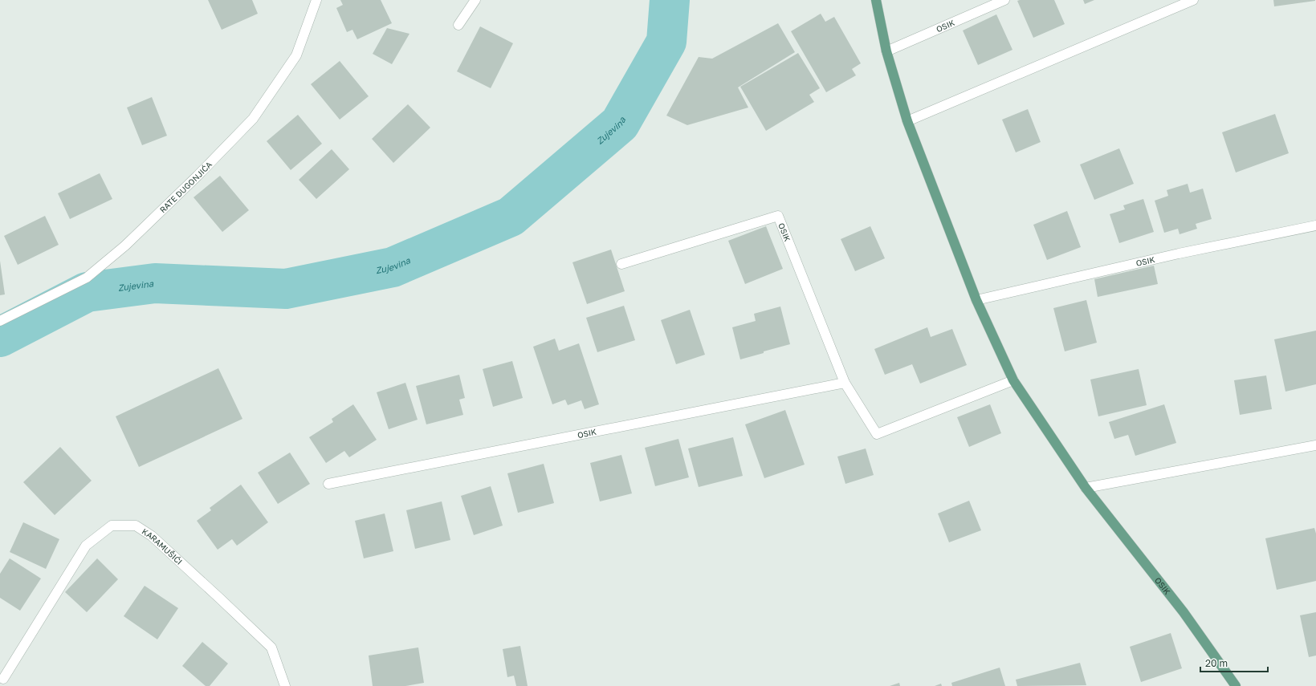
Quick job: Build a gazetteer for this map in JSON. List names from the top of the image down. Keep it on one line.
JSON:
{"streets":{"main road":["OSIK"],"street":["RATE DUGONJIĆA","KARAMUŠIĆI"]},"water":["Zujevina"],"scale_bar":"20 m"}
